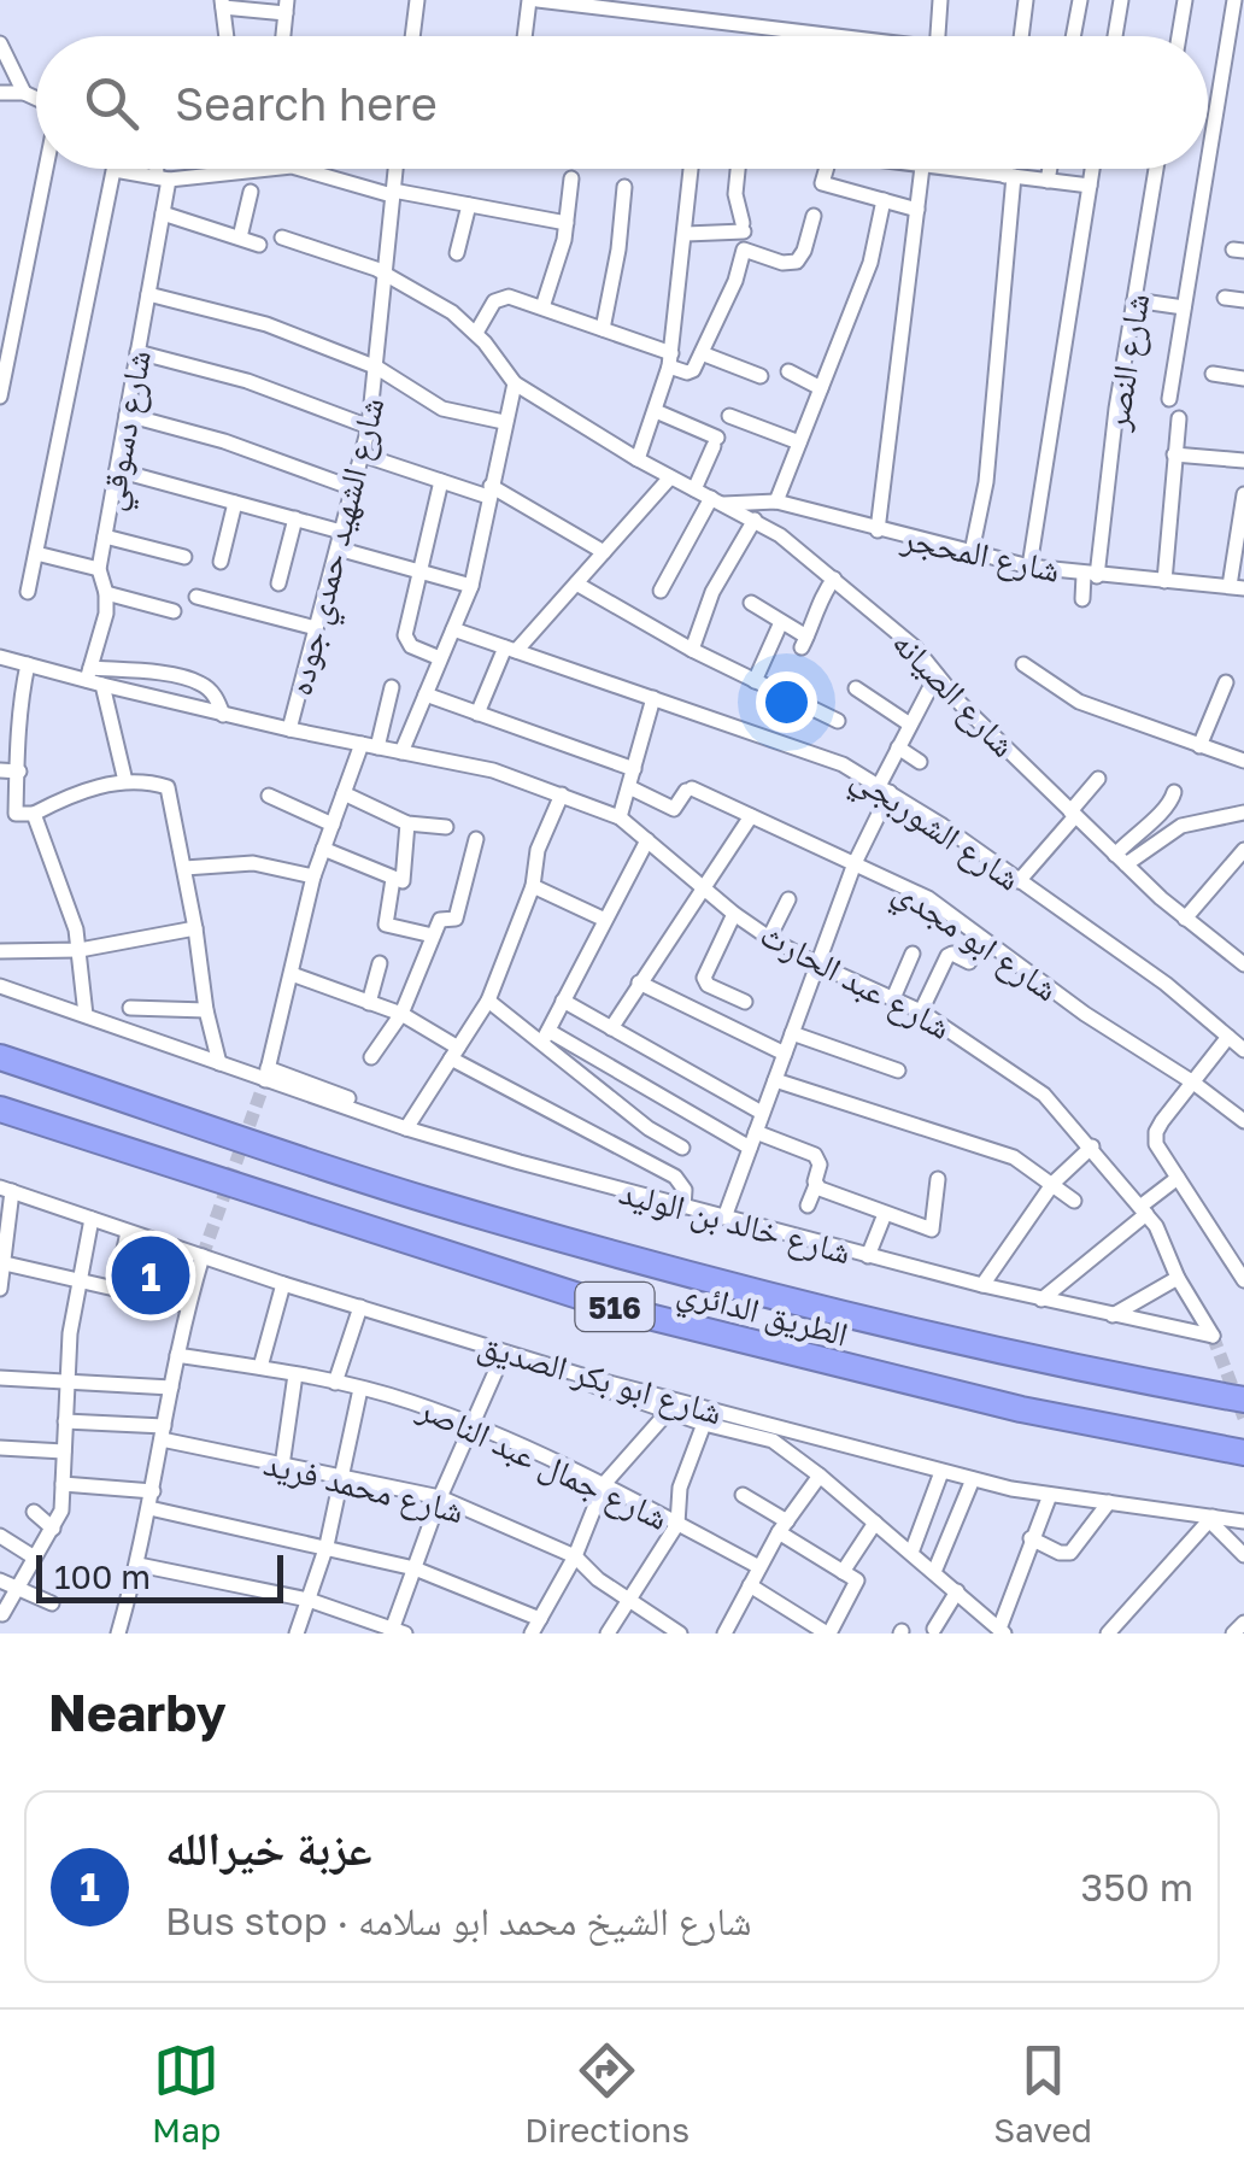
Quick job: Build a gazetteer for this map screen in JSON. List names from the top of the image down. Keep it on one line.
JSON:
{"streets":{"highway":["516","الطريق الدائري"],"street":["شارع النصر","شارع دسوقي","شارع الشهيد حمدي جوده","شارع المحجر","شارع الصيانه","شارع الشوربجي","شارع ابو مجدي","شارع عبد الحارث","شارع خالد بن الوليد","شارع ابو بكر الصديق","شارع جمال عبد الناصر","شارع محمد فريد"]},"crossings":[["شارع النصر","شارع المحجر"],["شارع دسوقي","شارع عبد الحارث"],["شارع الشهيد حمدي جوده","شارع عبد الحارث"],["شارع المحجر","شارع الصيانه"],["شارع عبد الحارث","شارع خالد بن الوليد"]],"scale_bar":"100 m","page":{"search":"Search here","pins":"1","scale":"100 m","heading":"Nearby","list":[{"mark":"1","name":"عزبة خيرالله","note":"Bus stop · شارع الشيخ محمد ابو سلامه","value":"350 m"}],"nav":["Map","Directions","Saved"]}}
